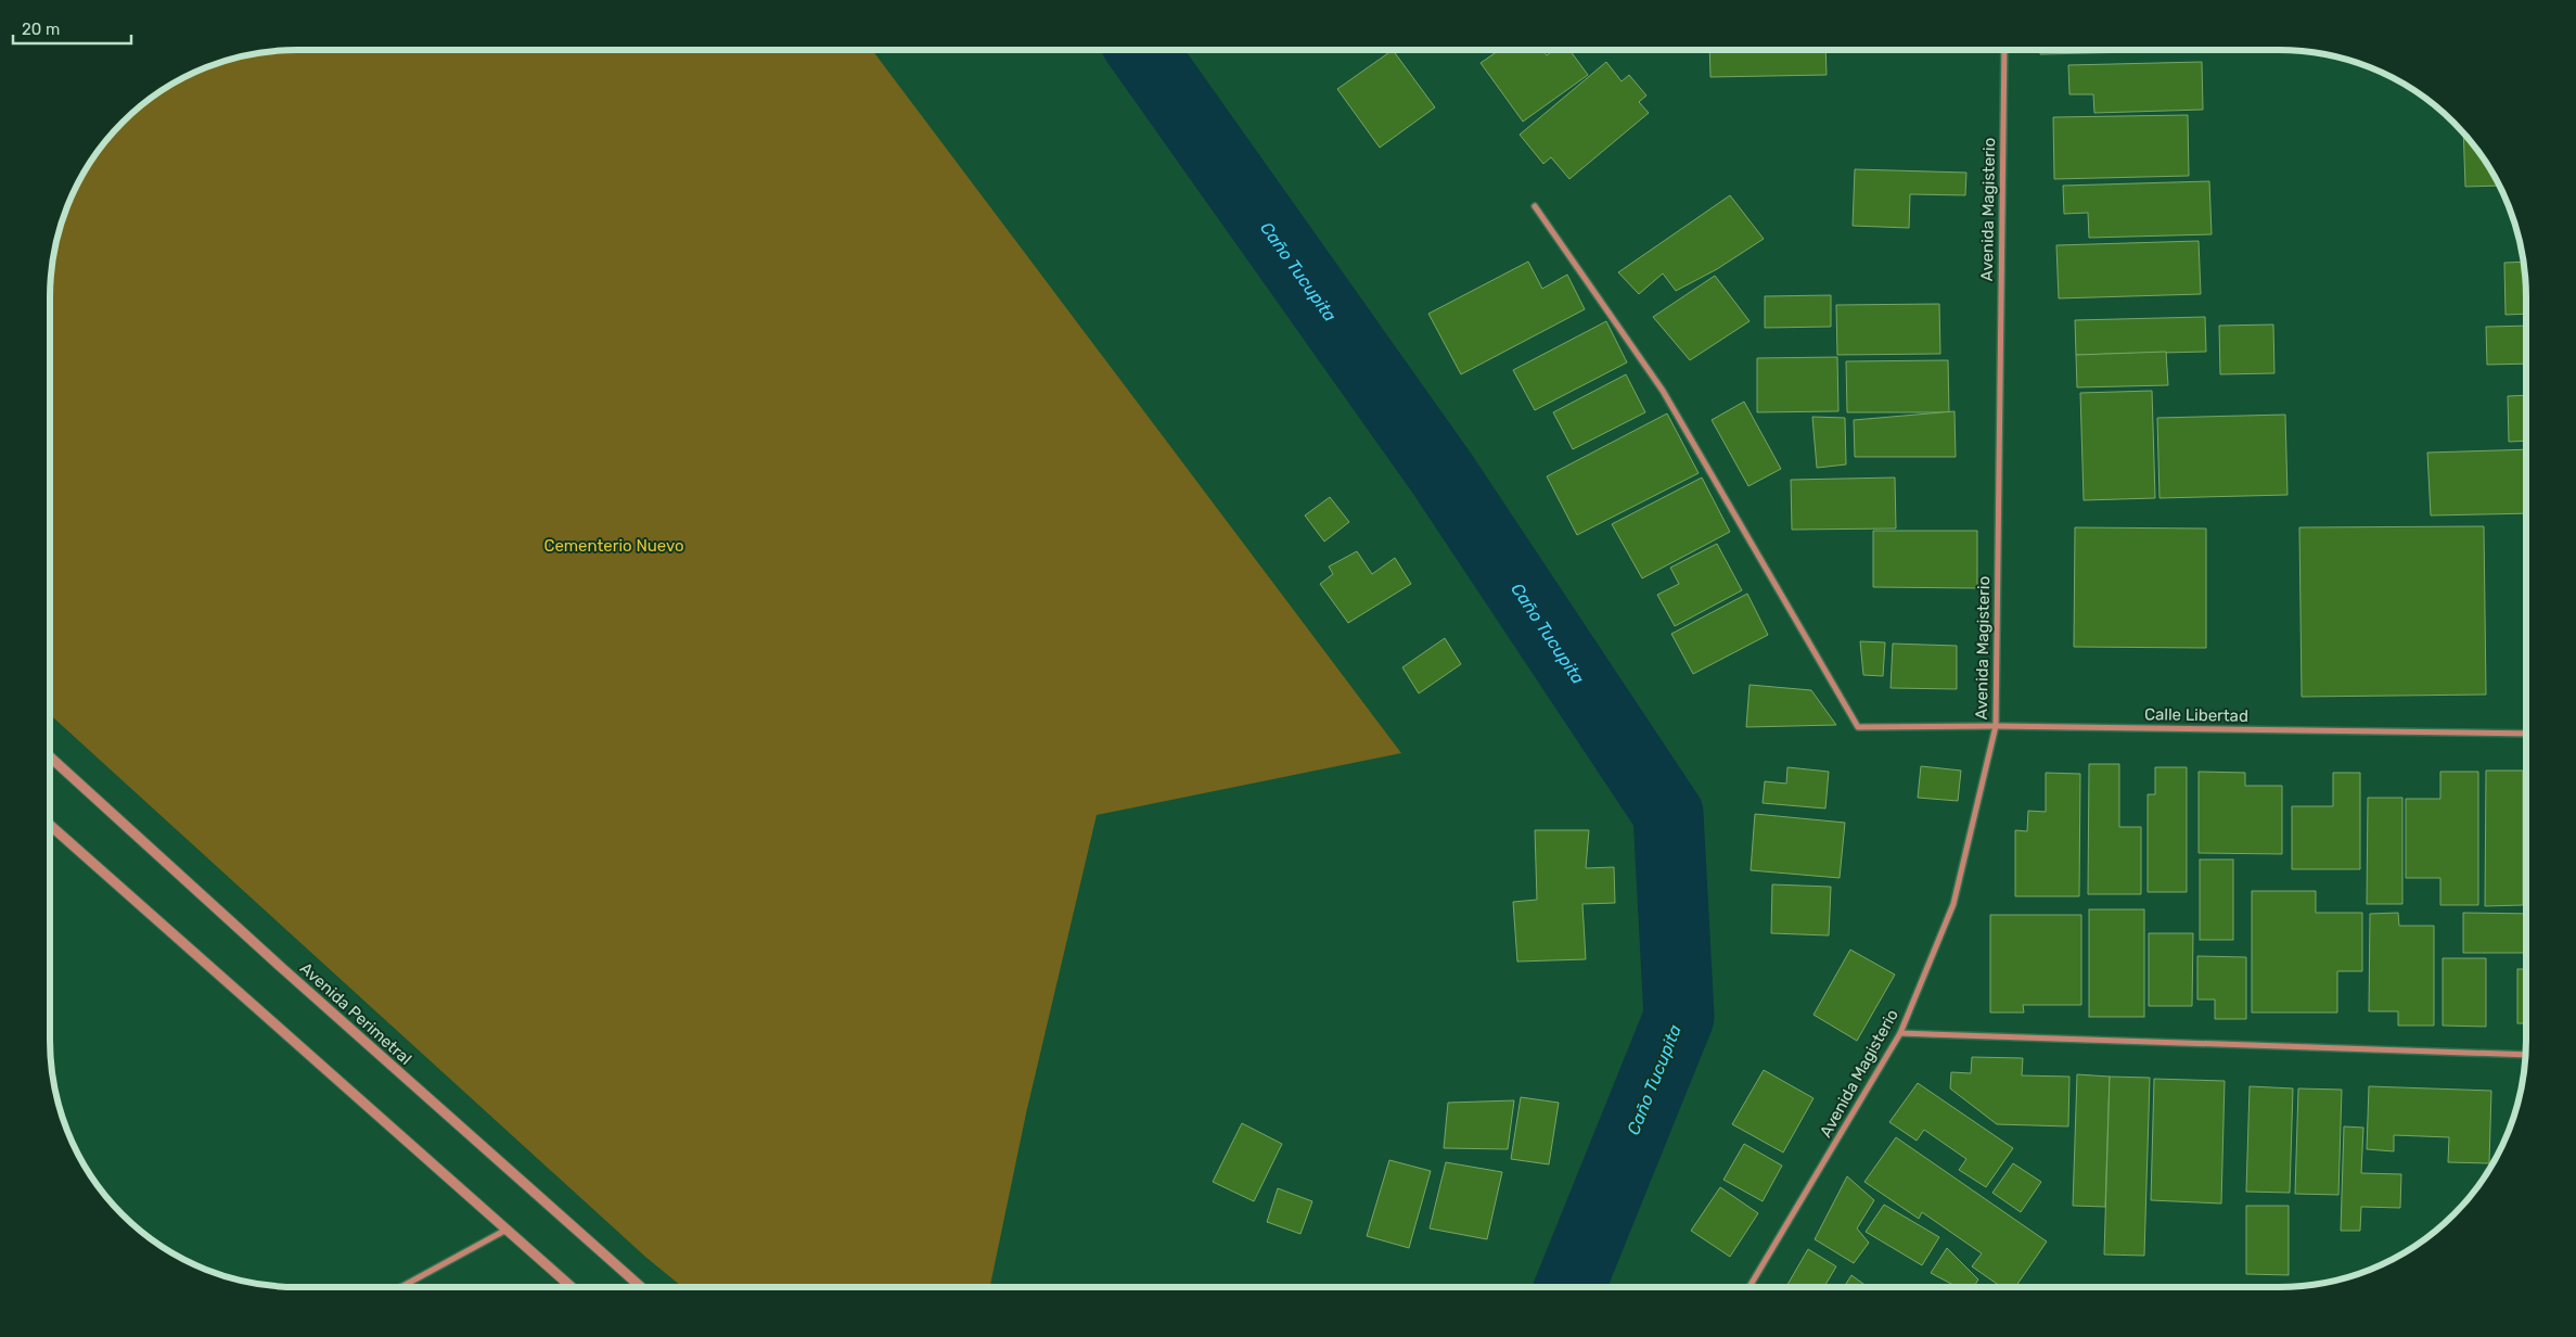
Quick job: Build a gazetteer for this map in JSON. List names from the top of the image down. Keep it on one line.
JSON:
{"streets":{"street":["Avenida Magisterio","Calle Libertad","Avenida Perimetral"]},"crossings":[["Avenida Magisterio","Calle Libertad"]],"water":["Caño Tucupita"],"parks":["Cementerio Nuevo"],"scale_bar":"20 m"}
